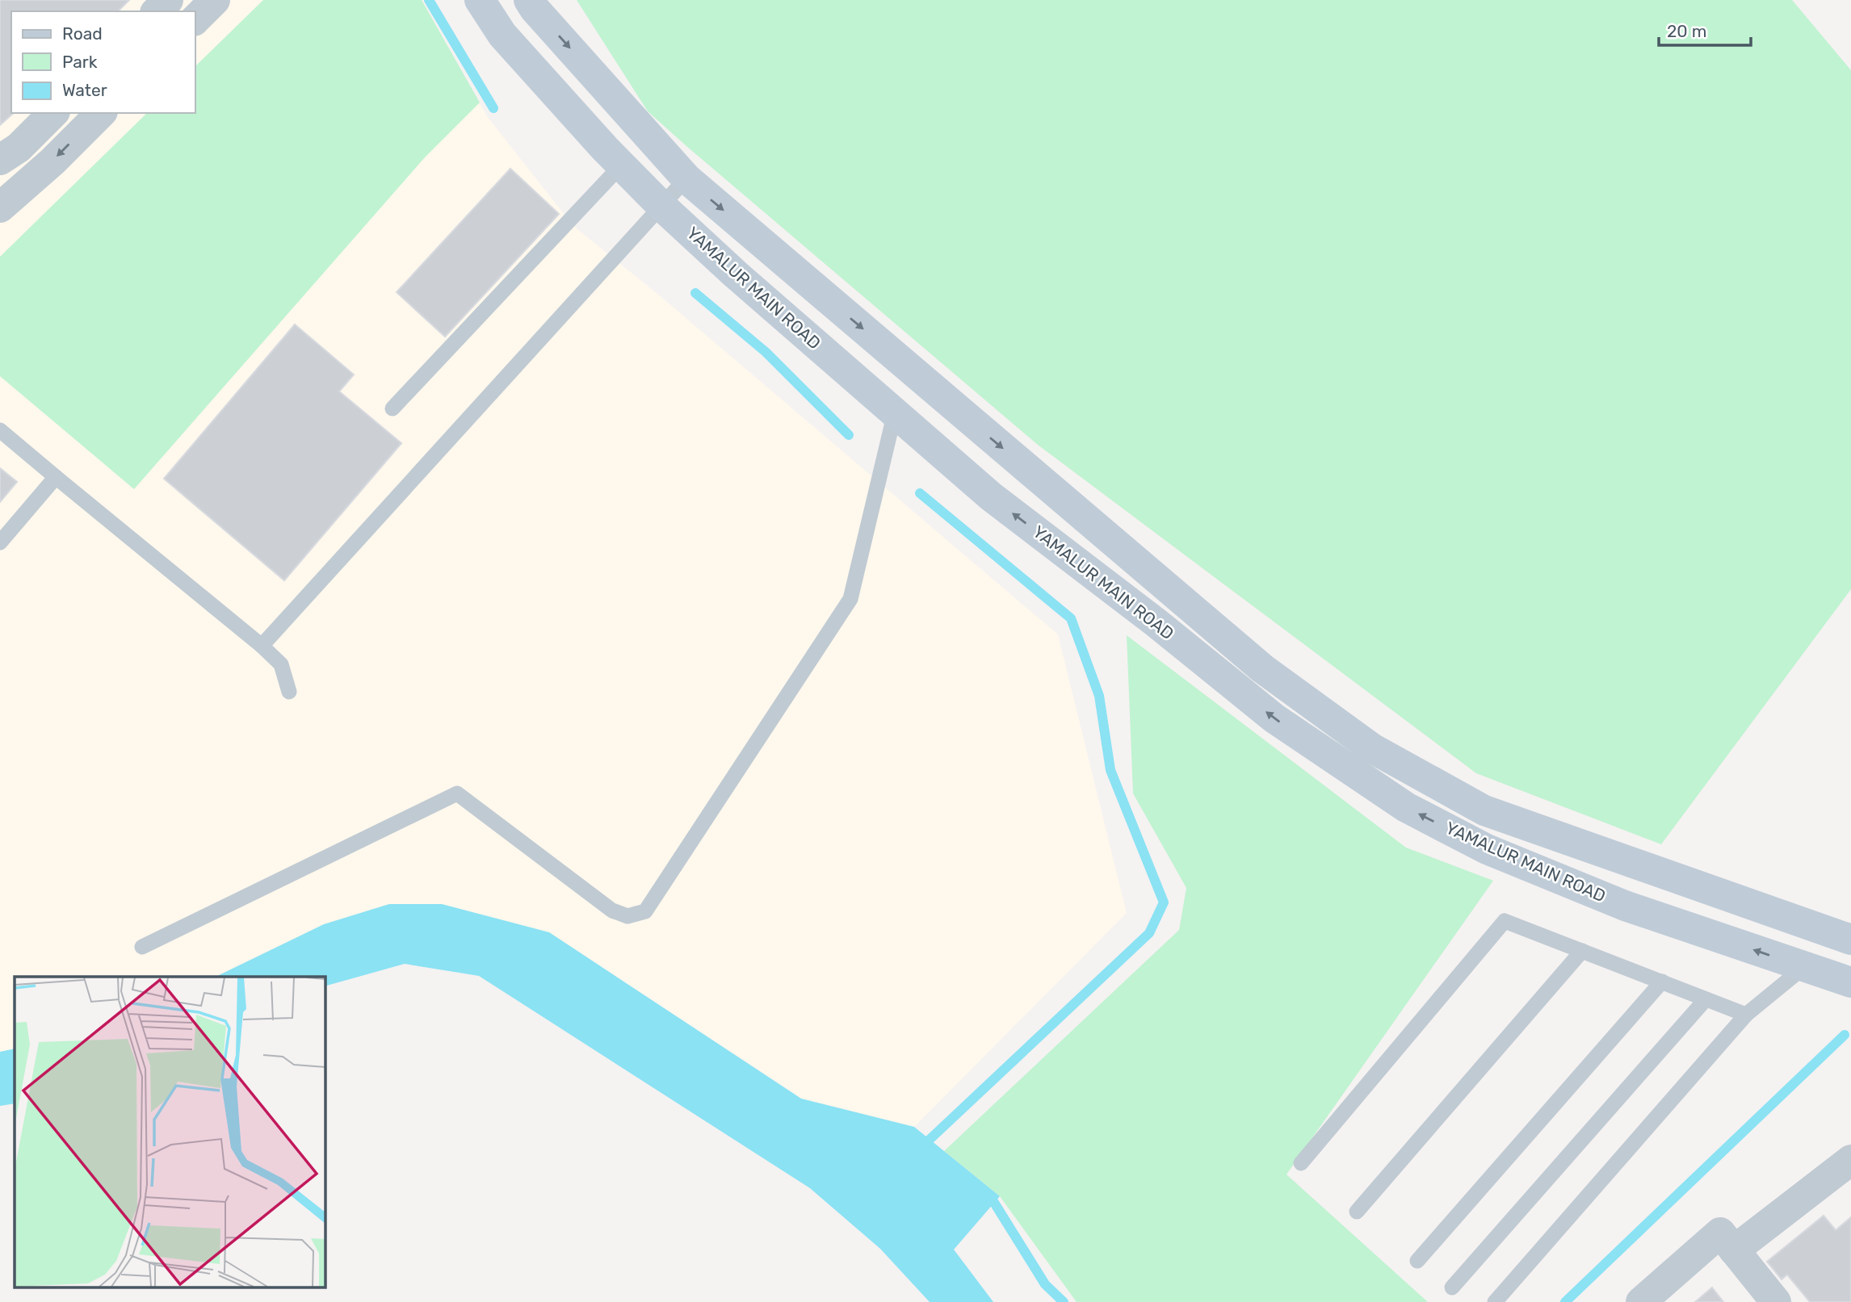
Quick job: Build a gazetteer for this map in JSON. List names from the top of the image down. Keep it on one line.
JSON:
{"streets":{"street":["YAMALUR MAIN ROAD"]},"legend":["Road","Park","Water"],"scale_bar":"20 m"}
